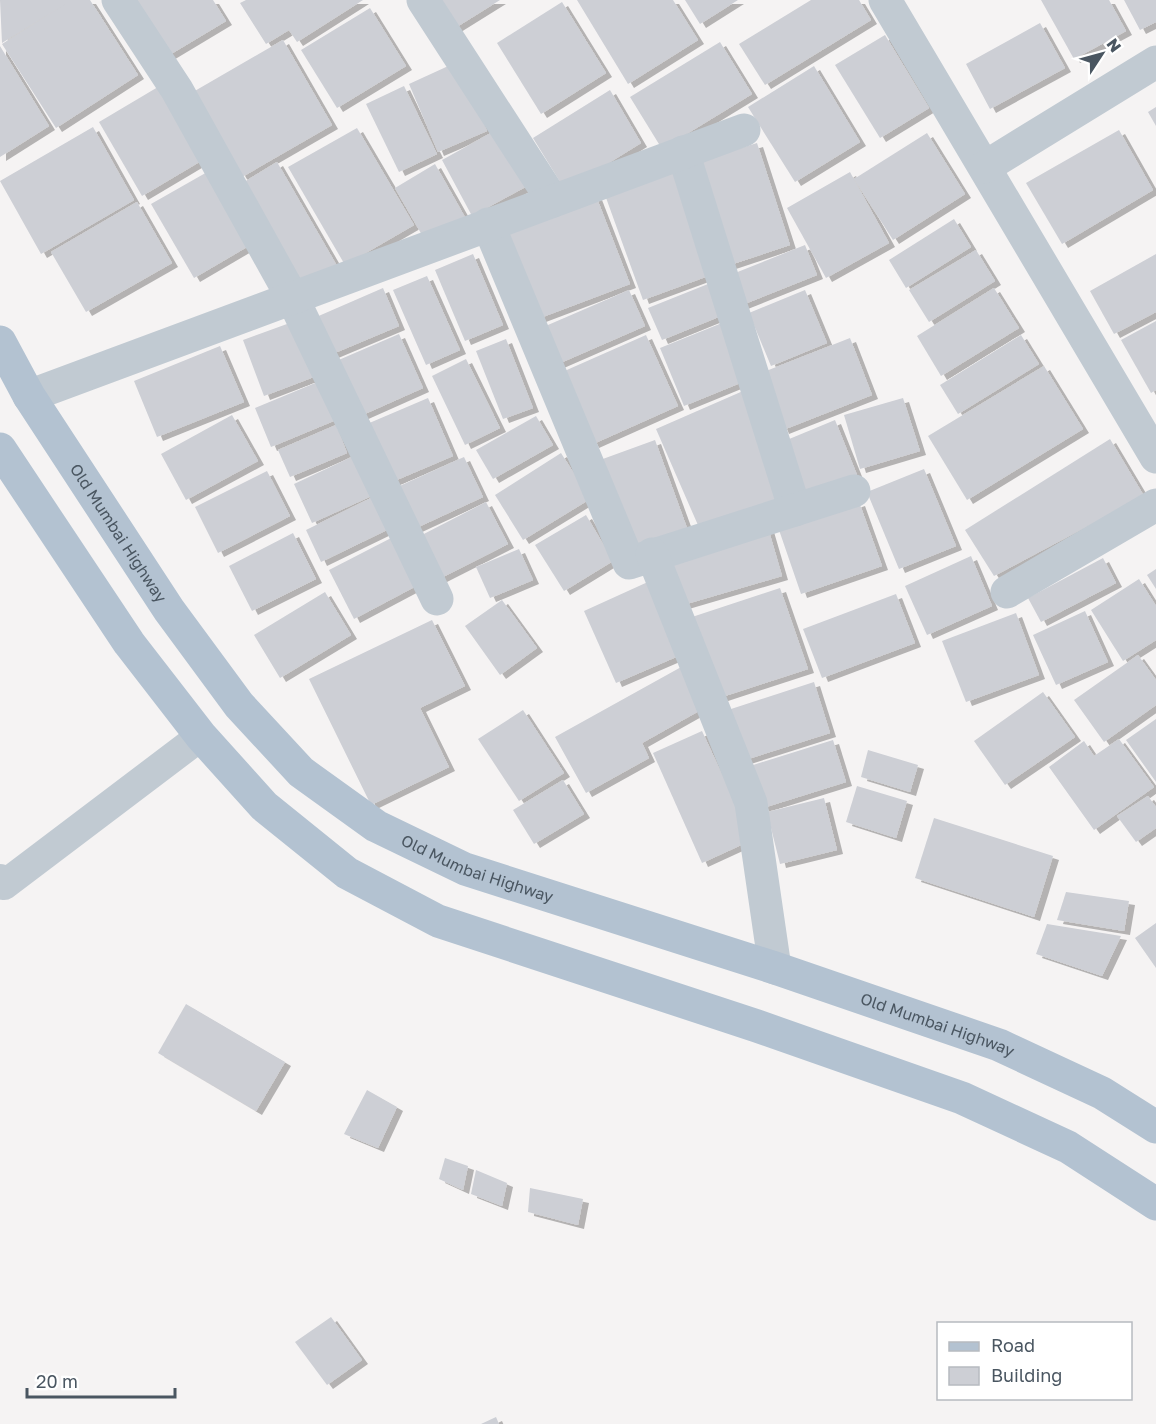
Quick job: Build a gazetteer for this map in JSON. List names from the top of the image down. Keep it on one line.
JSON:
{"streets":{"main road":["Old Mumbai Highway"]},"legend":["Road","Building"],"scale_bar":"20 m","north":"top right"}
